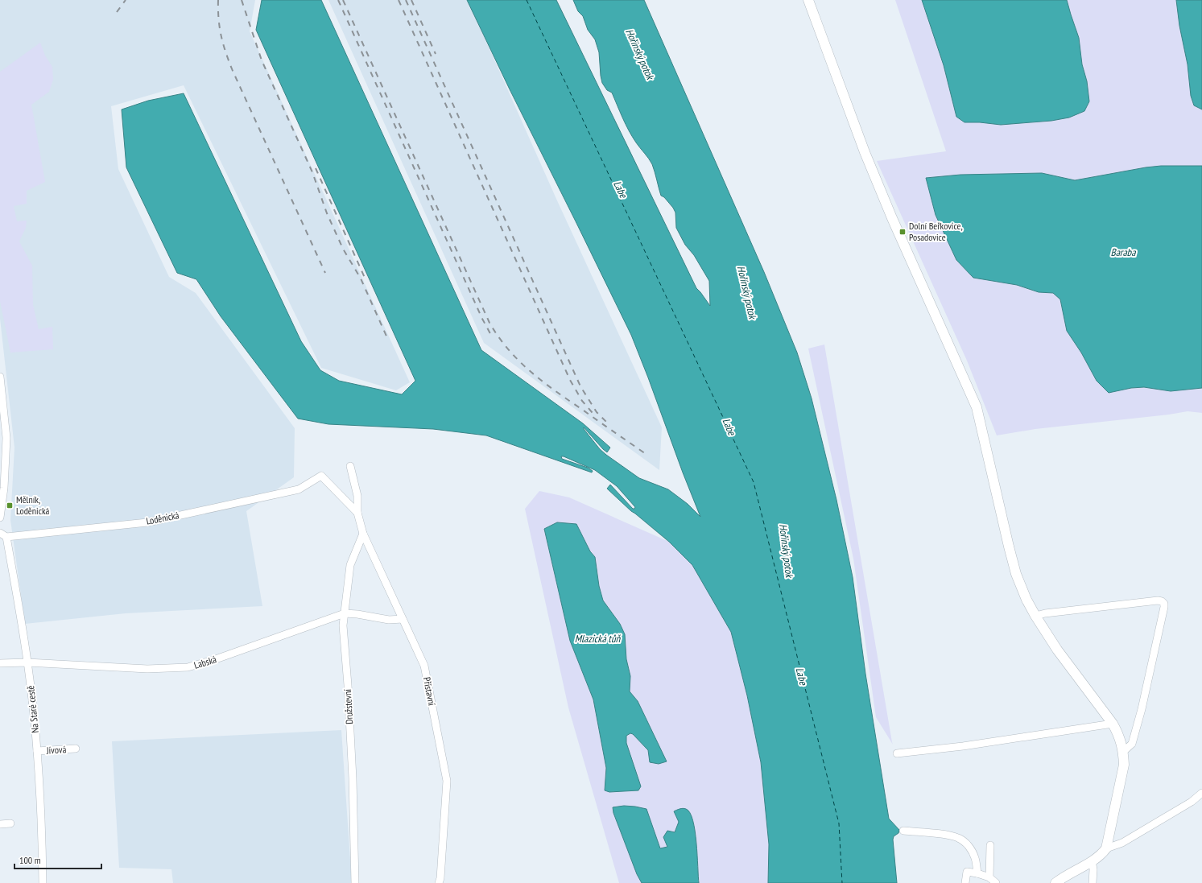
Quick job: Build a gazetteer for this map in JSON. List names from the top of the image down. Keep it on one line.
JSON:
{"streets":{"street":["Loděnická","Labská","Přístavní","Družstevní","Na Staré cestě","Jívová"]},"crossings":[["Loděnická","Přístavní"],["Loděnická","Na Staré cestě"],["Labská","Přístavní"],["Labská","Družstevní"],["Labská","Na Staré cestě"],["Přístavní","Družstevní"],["Na Staré cestě","Jívová"]],"water":["Hořínský potok","Labe","Baraba","Mlazická tůň"],"places":{"transit":["Dolní Beřkovice, Posadovice","Mělník, Loděnická"]},"scale_bar":"100 m"}
